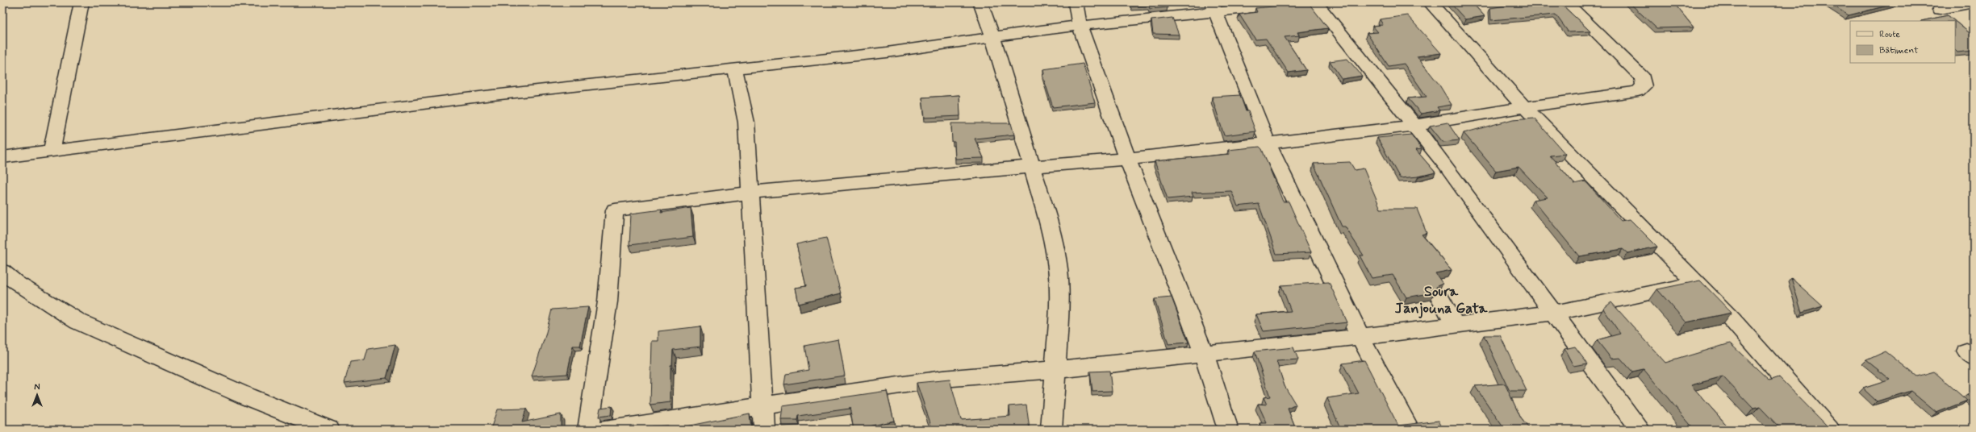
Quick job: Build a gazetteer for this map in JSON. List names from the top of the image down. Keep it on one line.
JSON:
{"districts":["Soura Janjouna Gata"],"legend":["Route","Bâtiment"],"north":"top"}
